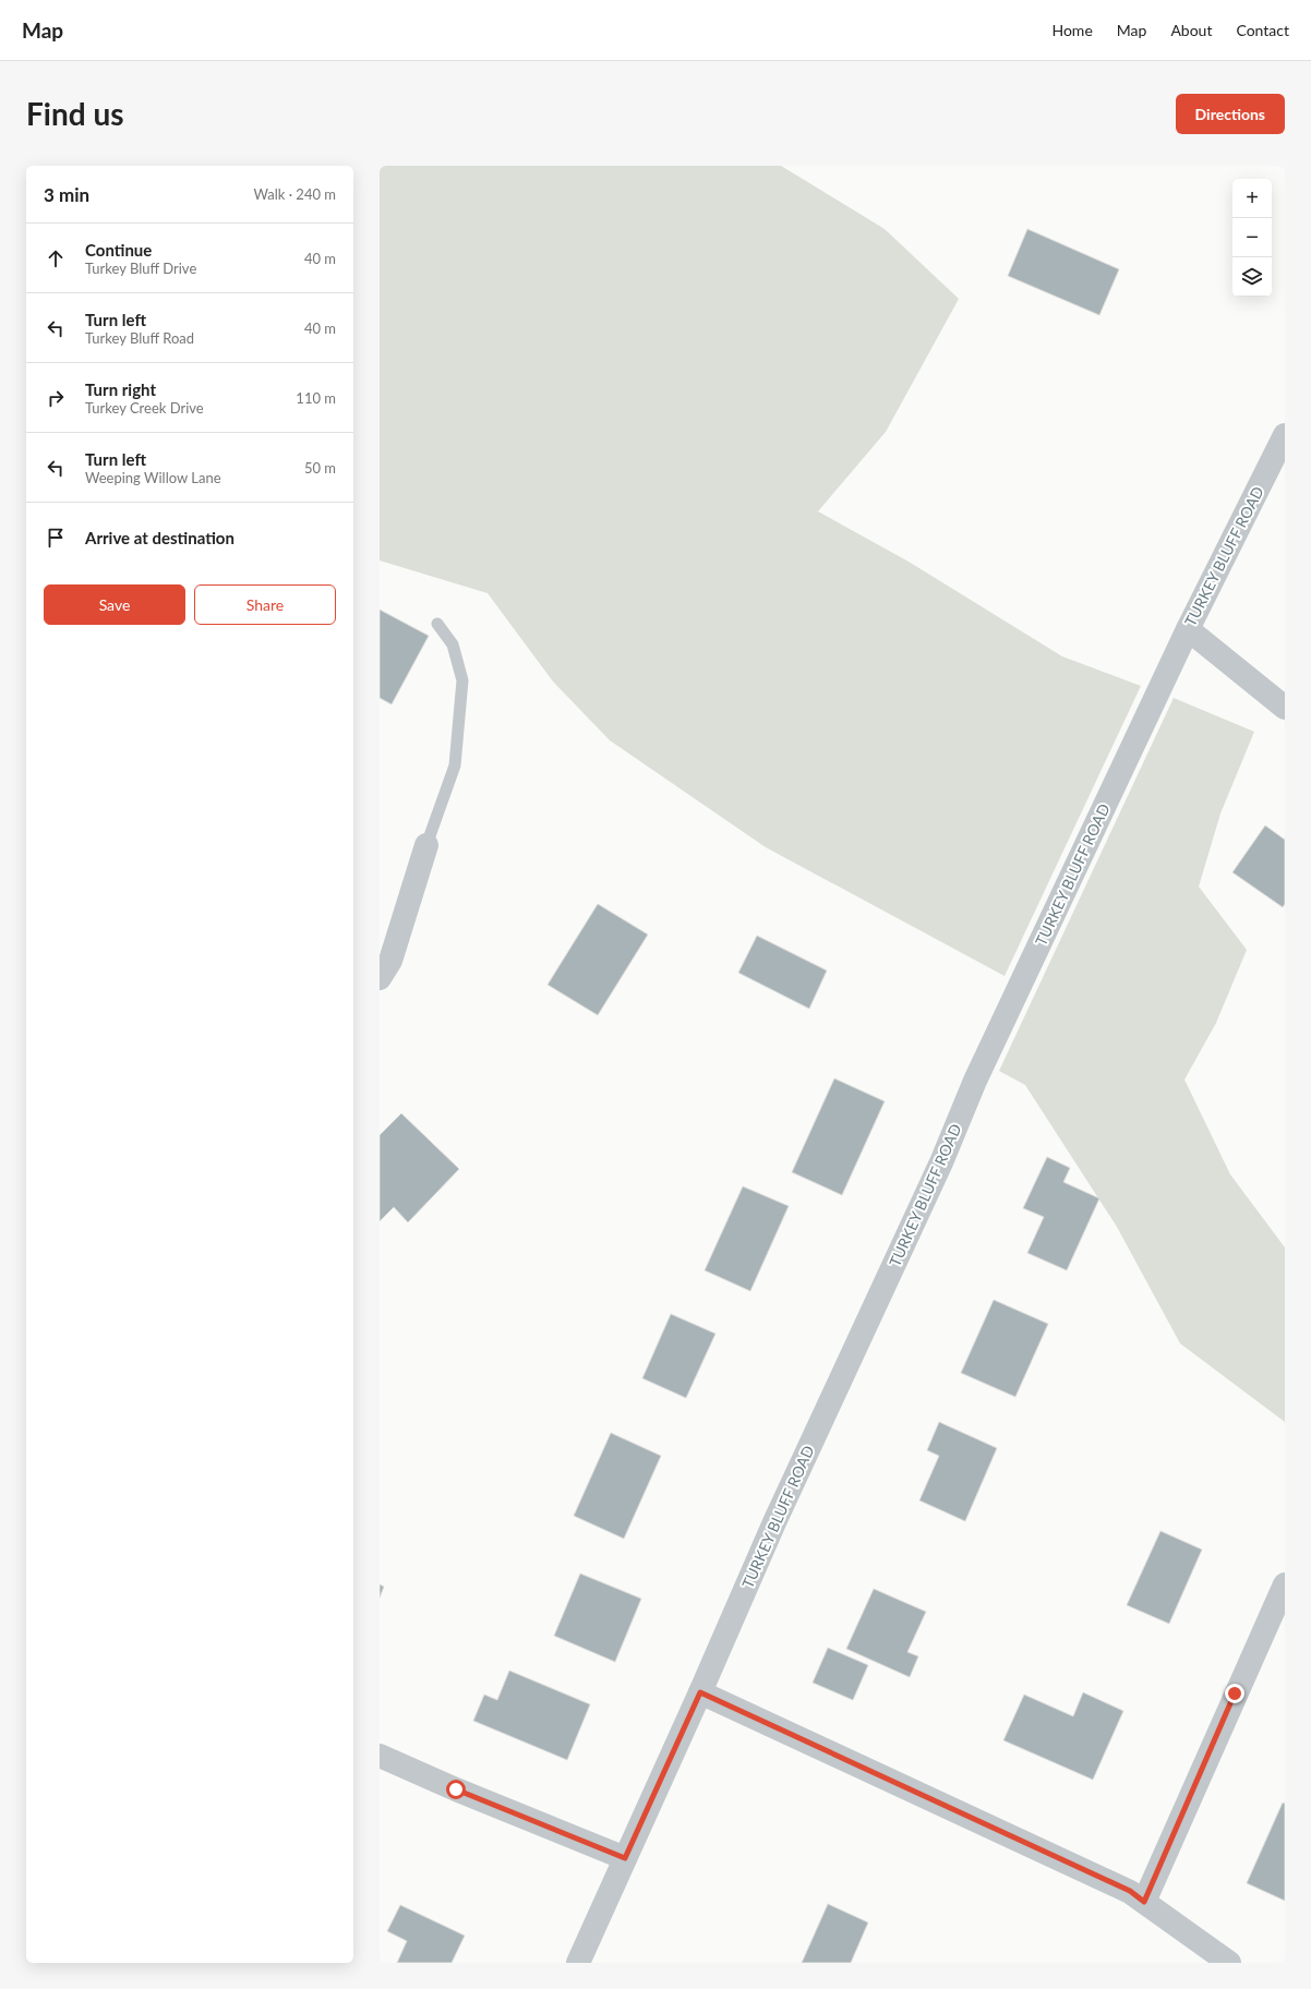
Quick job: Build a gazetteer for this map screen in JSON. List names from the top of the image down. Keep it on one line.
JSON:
{"streets":{"street":["TURKEY BLUFF ROAD"]},"page":{"header":"Map","nav":["Home","Map","About","Contact"],"buttons":["Directions",["Save","Share"]],"title":"Find us","heading":["3 min","Walk · 240 m"],"map_buttons":["+","−"],"list":[["Continue","Turkey Bluff Drive","40 m"],["Turn left","Turkey Bluff Road","40 m"],["Turn right","Turkey Creek Drive","110 m"],["Turn left","Weeping Willow Lane","50 m"],"Arrive at destination"]}}
